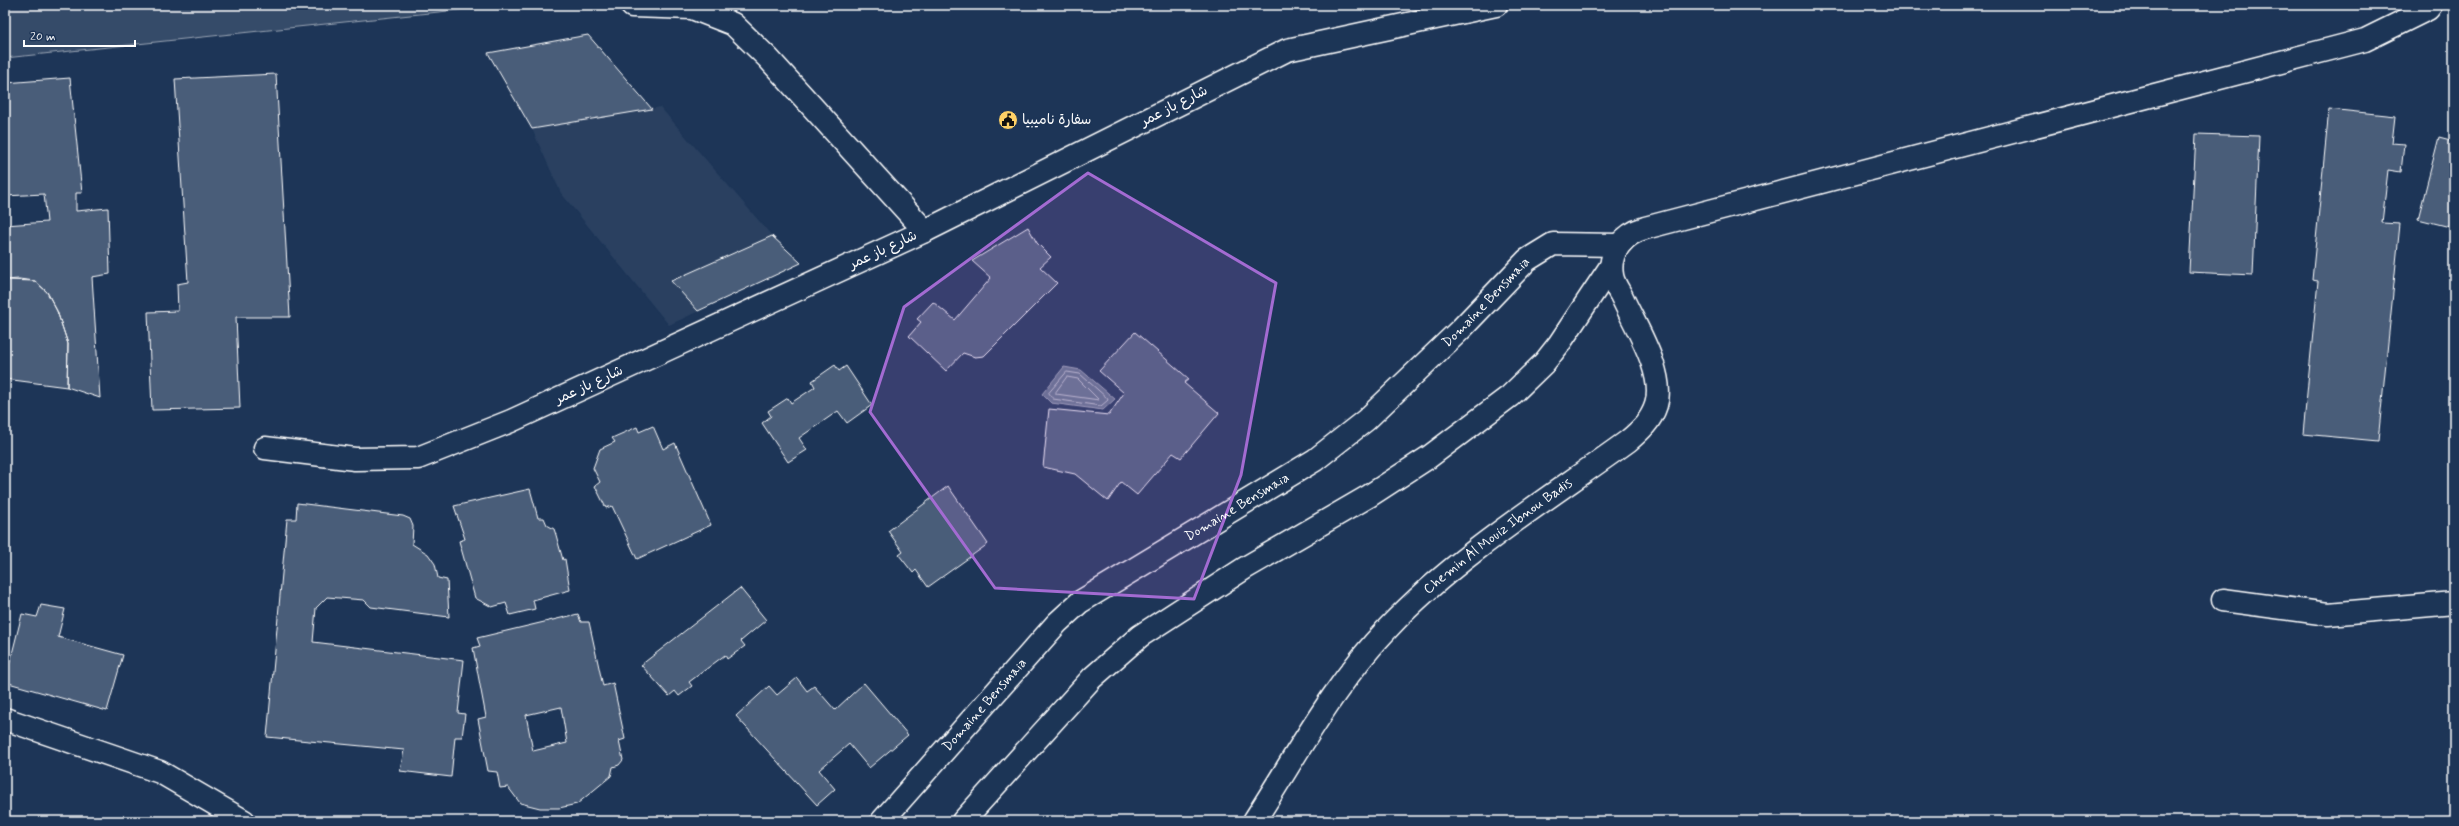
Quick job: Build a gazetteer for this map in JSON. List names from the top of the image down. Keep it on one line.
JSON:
{"streets":{"street":["شارع باز عمر","Domaine Bensmaia","Chemin Al Mouiz Ibnou Badis"]},"places":{"public building":["سفارة ناميبيا"]},"scale_bar":"20 m"}
